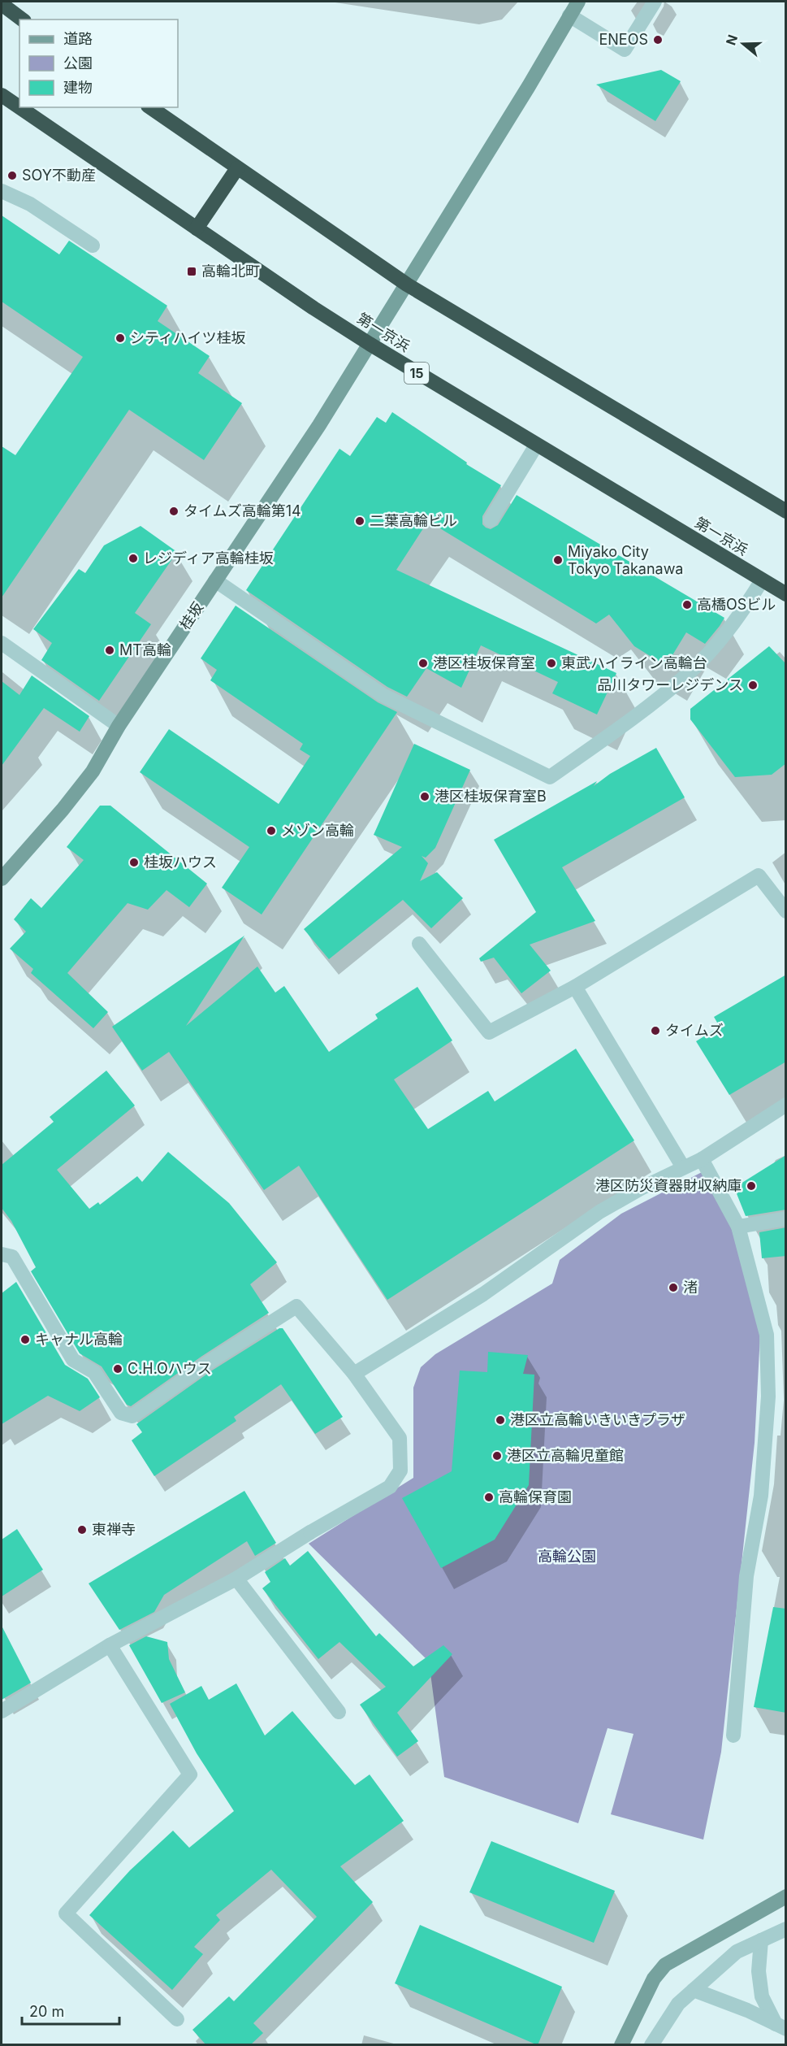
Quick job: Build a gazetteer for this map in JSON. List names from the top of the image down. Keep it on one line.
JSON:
{"streets":{"highway":["第一京浜","15"],"street":["桂坂"]},"crossings":[["第一京浜","桂坂"]],"parks":["高輪公園"],"places":{"other":["ENEOS","SOY不動産","シティハイツ桂坂","タイムズ高輪第14","二葉高輪ビル","レジディア高輪桂坂","Miyako City Tokyo Takanawa","高橋OSビル","MT高輪","港区桂坂保育室","東武ハイライン高輪台","品川タワーレジデンス","港区桂坂保育室B","メゾン高輪","桂坂ハウス","タイムズ","港区防災資器財収納庫","渚","キャナル高輪","C.H.Oハウス","港区立高輪いきいきプラザ","港区立高輪児童館","高輪保育園","東禅寺"],"transit":["高輪北町"]},"legend":["道路","公園","建物"],"scale_bar":"20 m","north":"left"}
